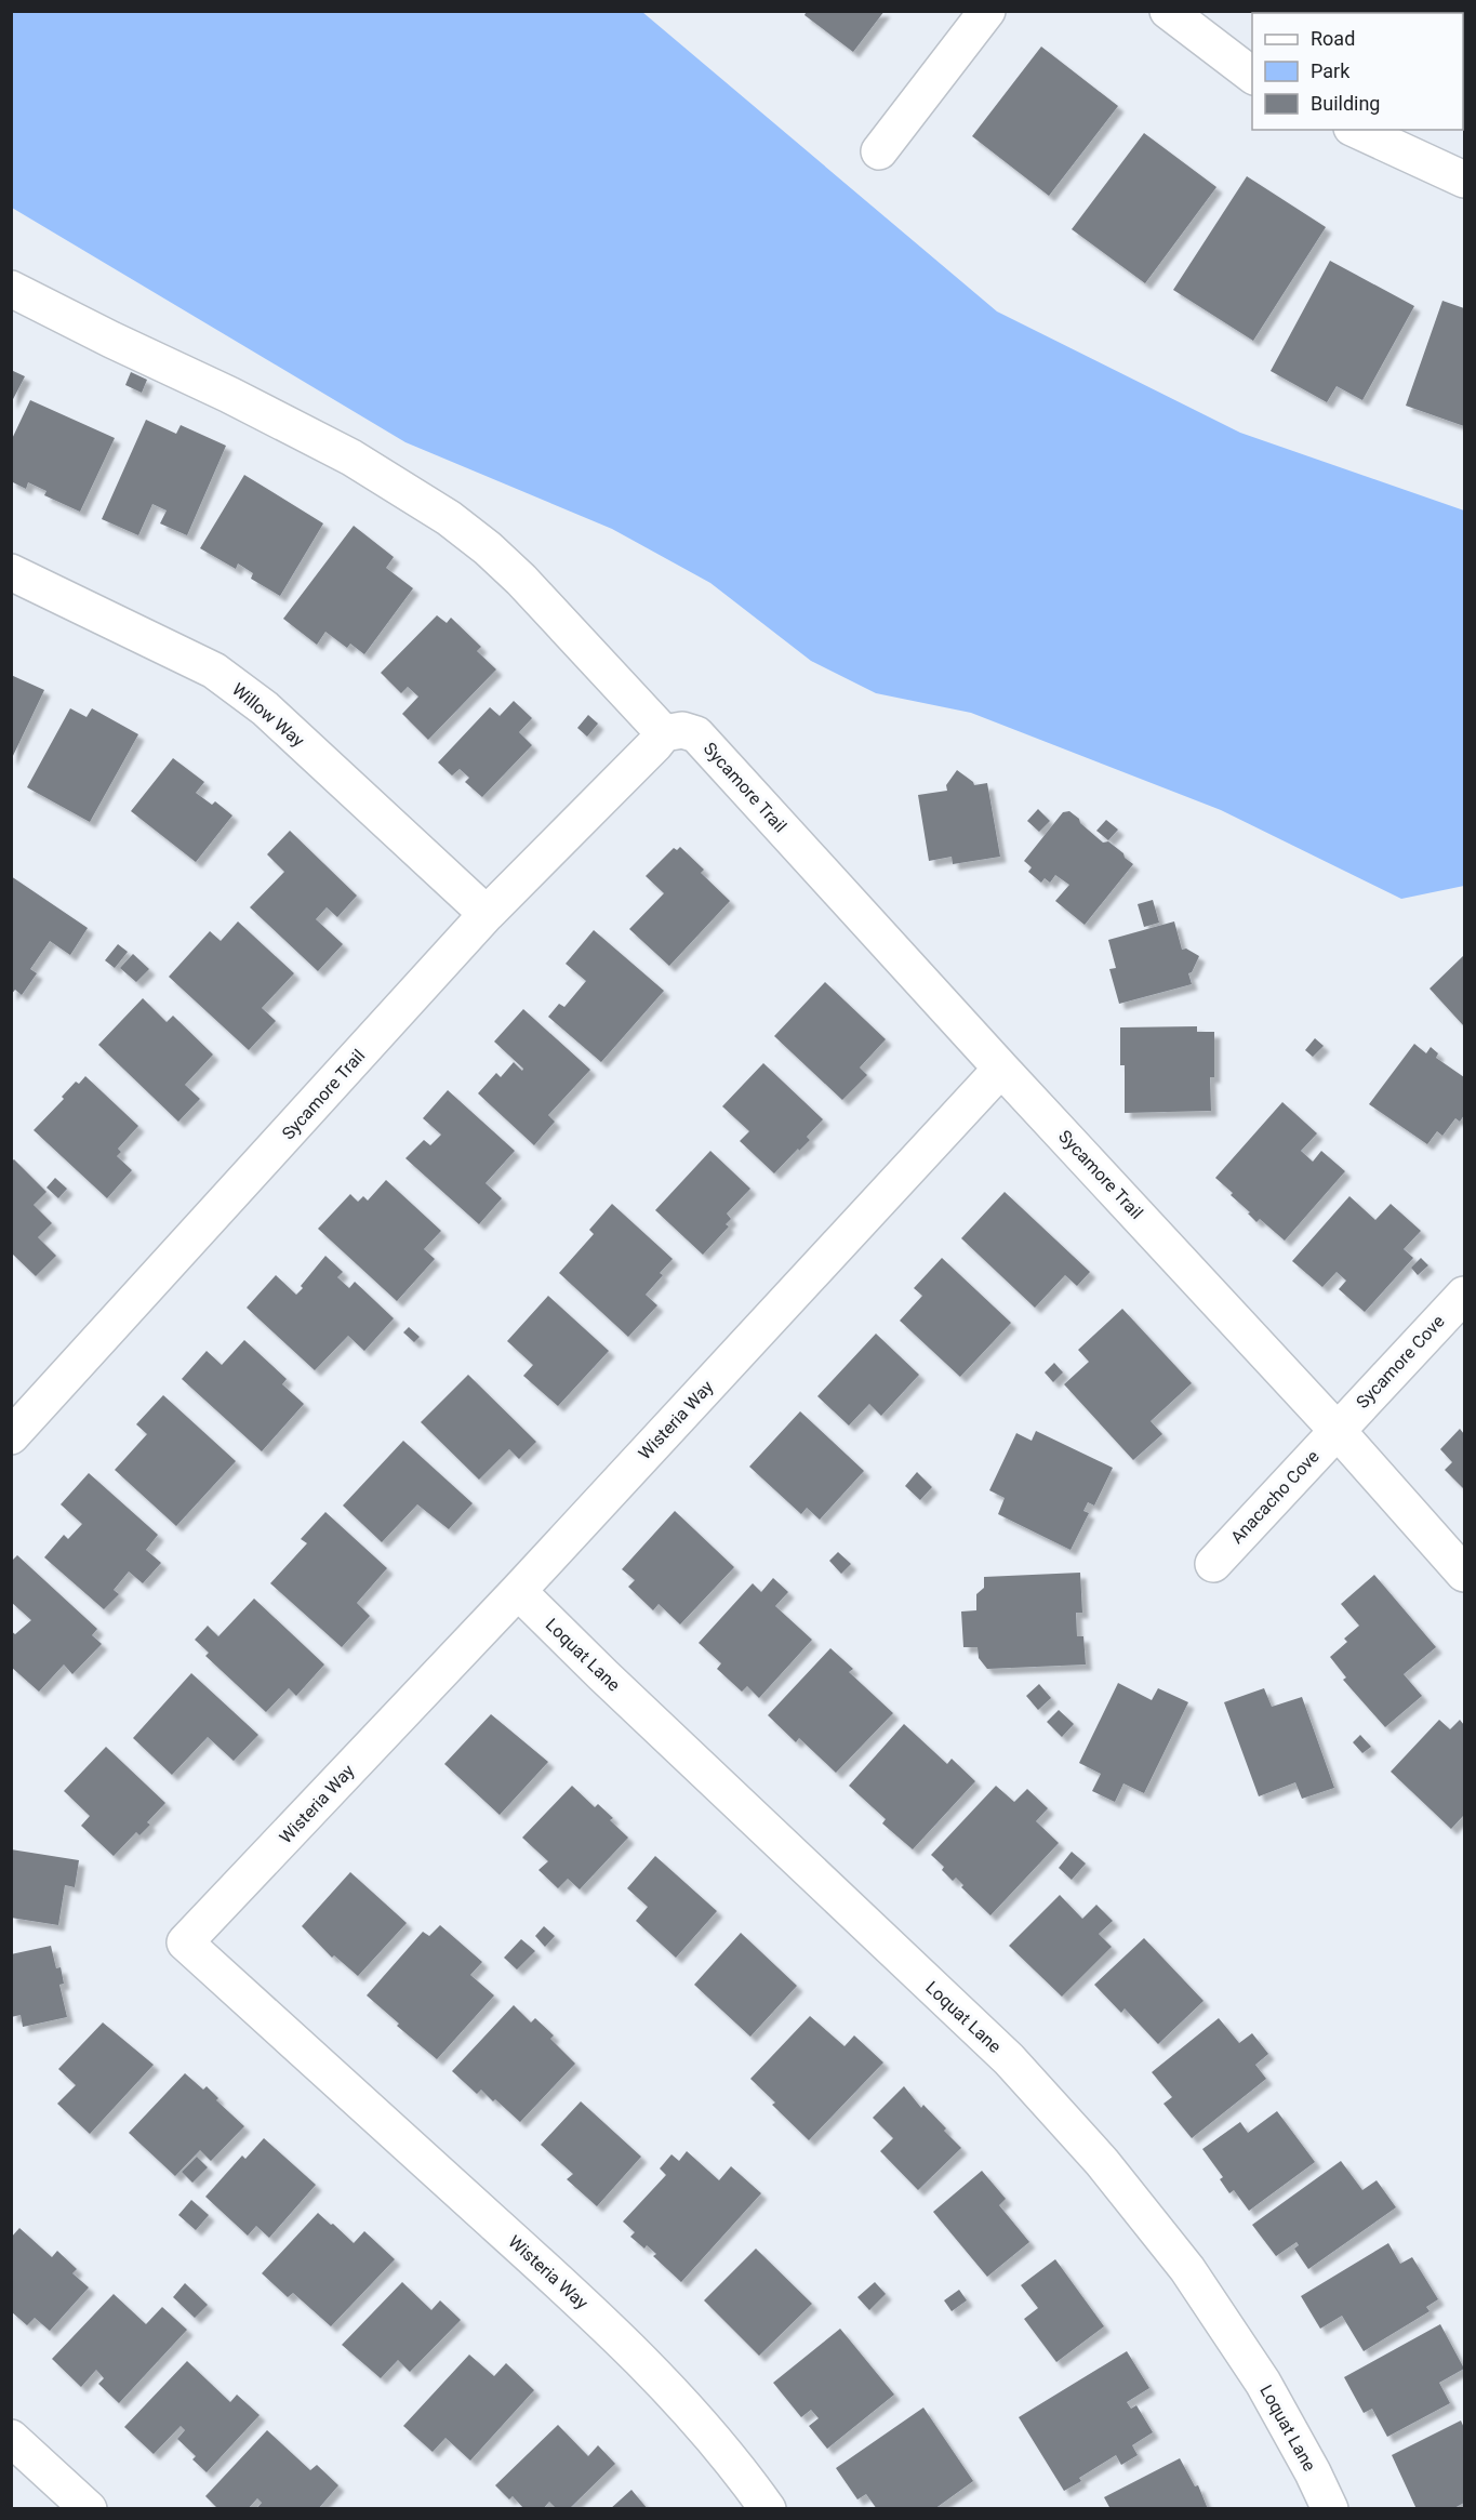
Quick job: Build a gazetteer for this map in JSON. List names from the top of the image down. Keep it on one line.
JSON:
{"streets":{"street":["Willow Way","Sycamore Trail","Sycamore Cove","Wisteria Way","Anacacho Cove","Loquat Lane"]},"crossings":[["Willow Way","Sycamore Trail"],["Sycamore Trail","Sycamore Cove"],["Sycamore Trail","Wisteria Way"],["Sycamore Trail","Anacacho Cove"],["Sycamore Cove","Anacacho Cove"],["Wisteria Way","Loquat Lane"]],"legend":["Road","Park","Building"]}
